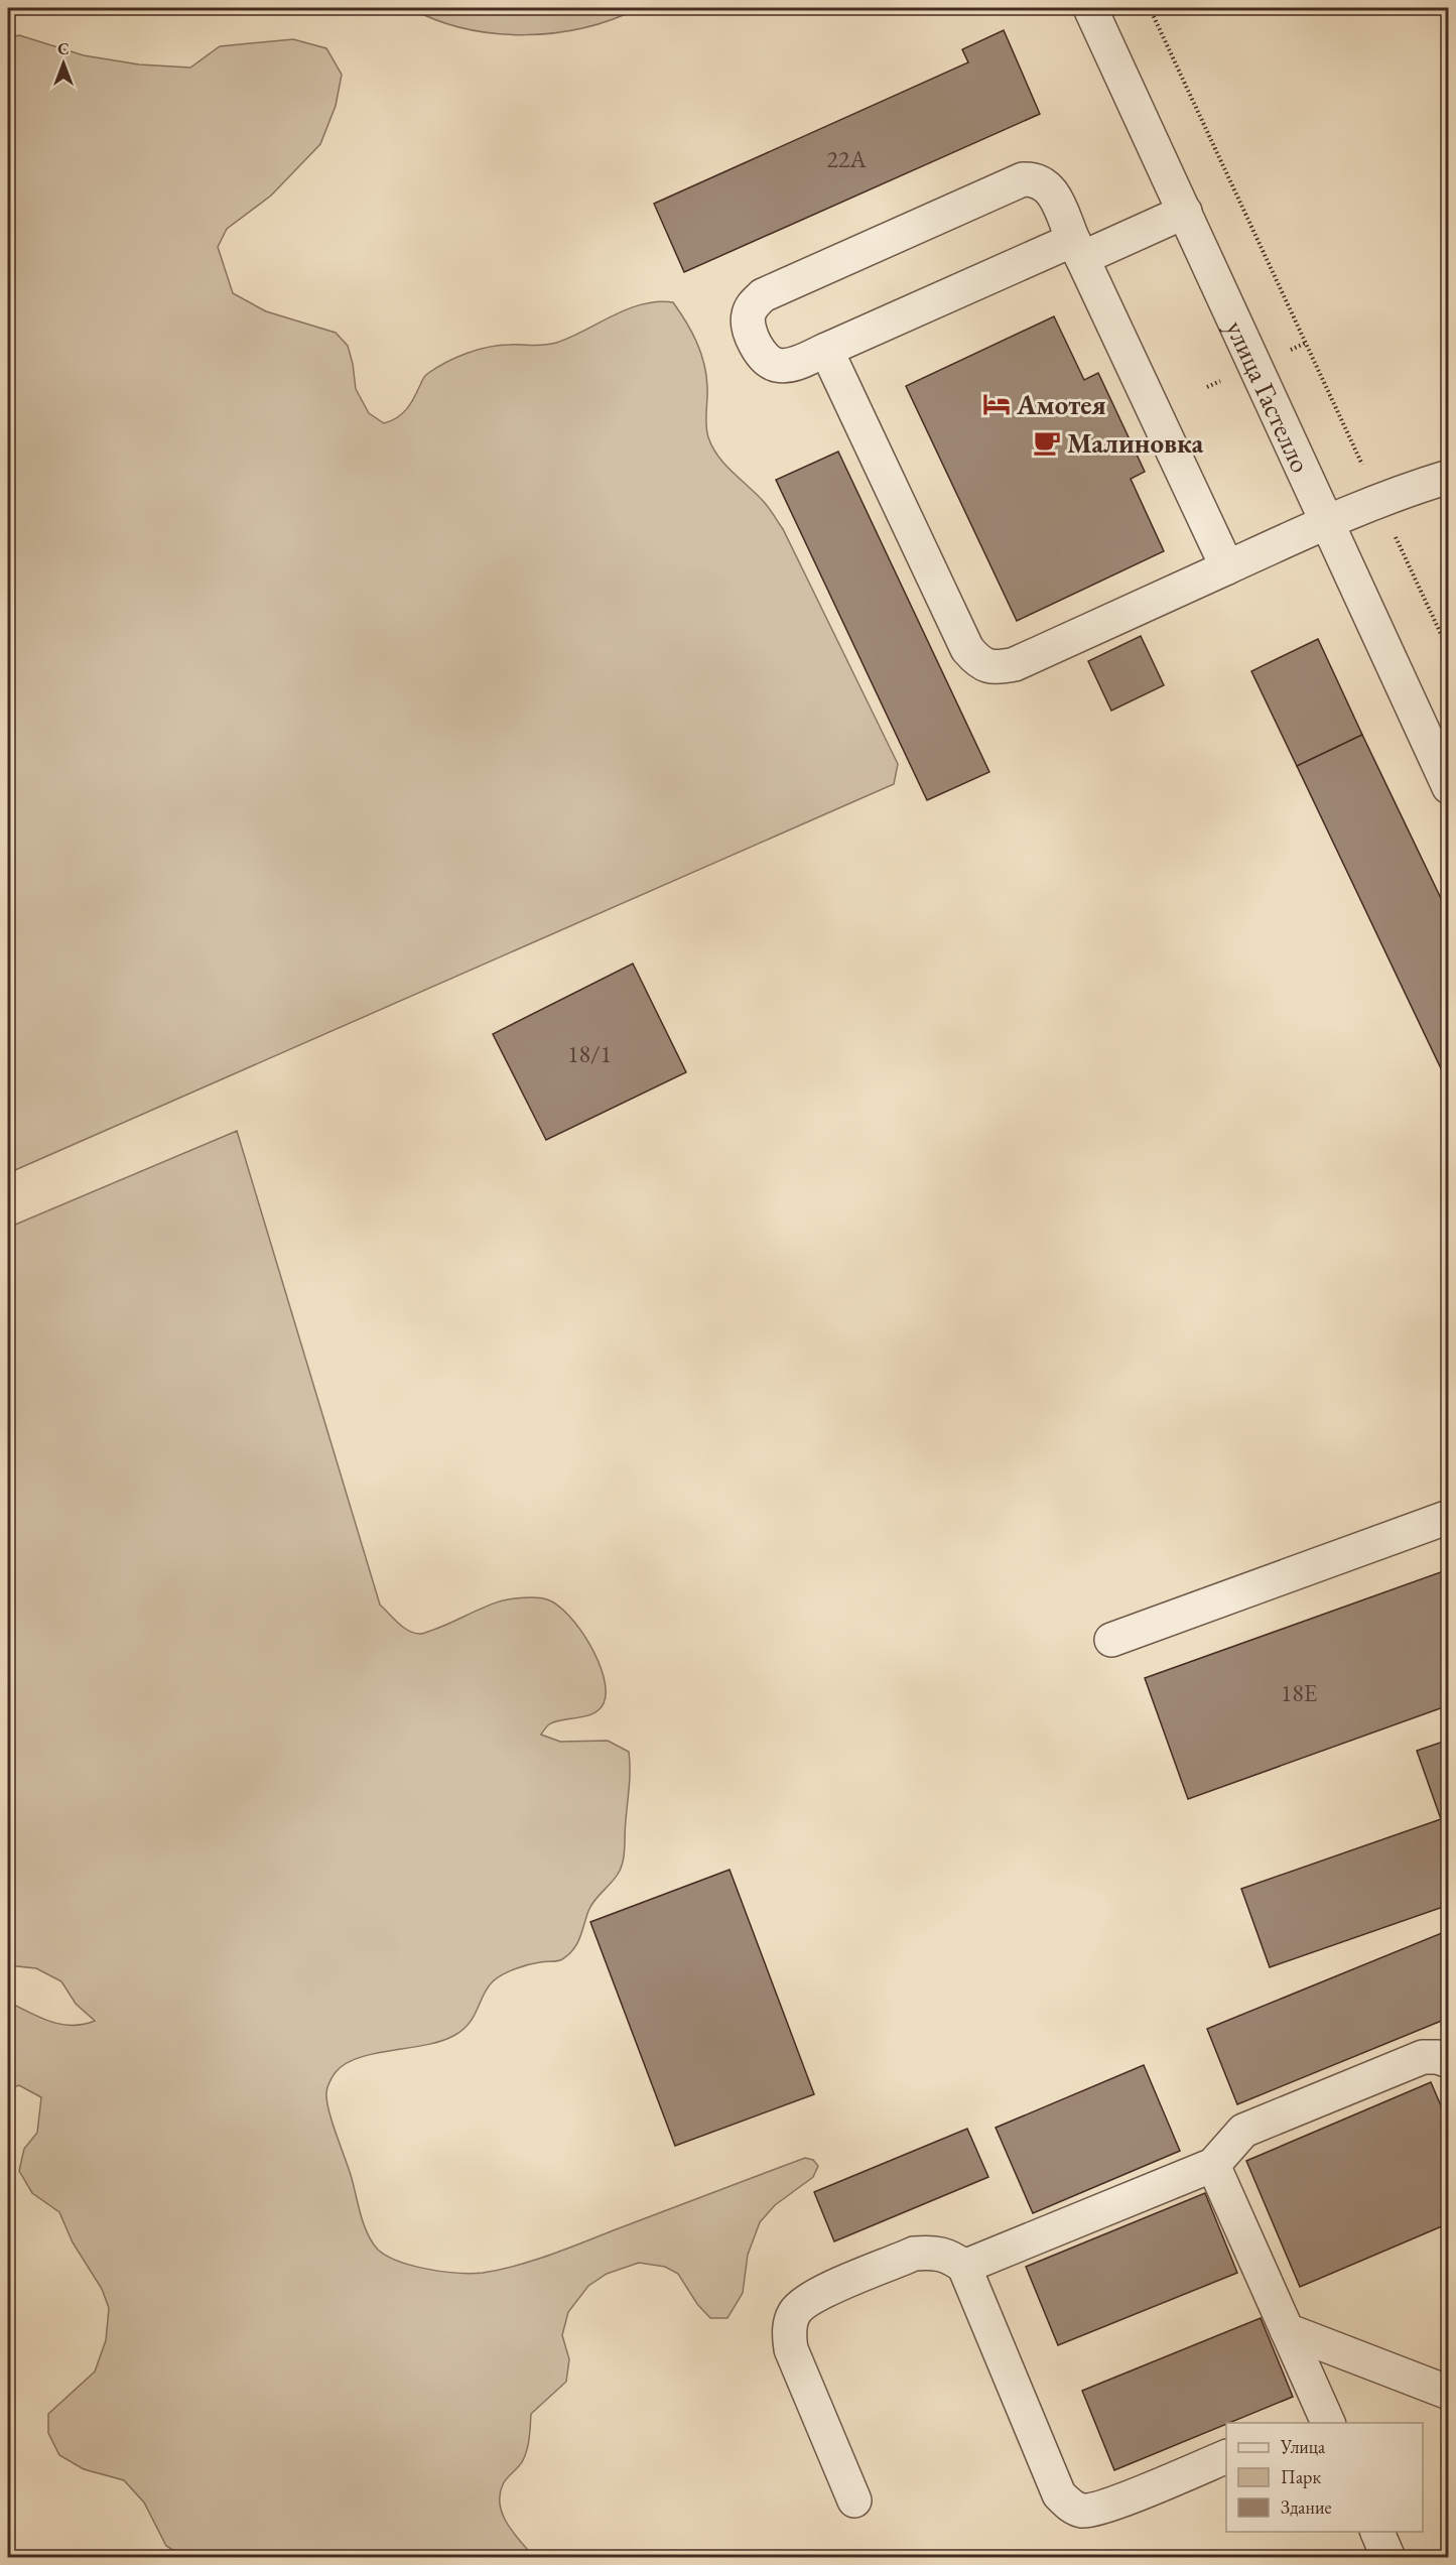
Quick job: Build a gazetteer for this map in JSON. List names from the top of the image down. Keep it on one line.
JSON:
{"streets":{"street":["улица Гастелло"]},"places":{"hotel":["Амотея"],"cafe":["Малиновка"]},"house_numbers":["22А","18/1","18Е"],"legend":["Улица","Парк","Здание"],"north":"top"}
